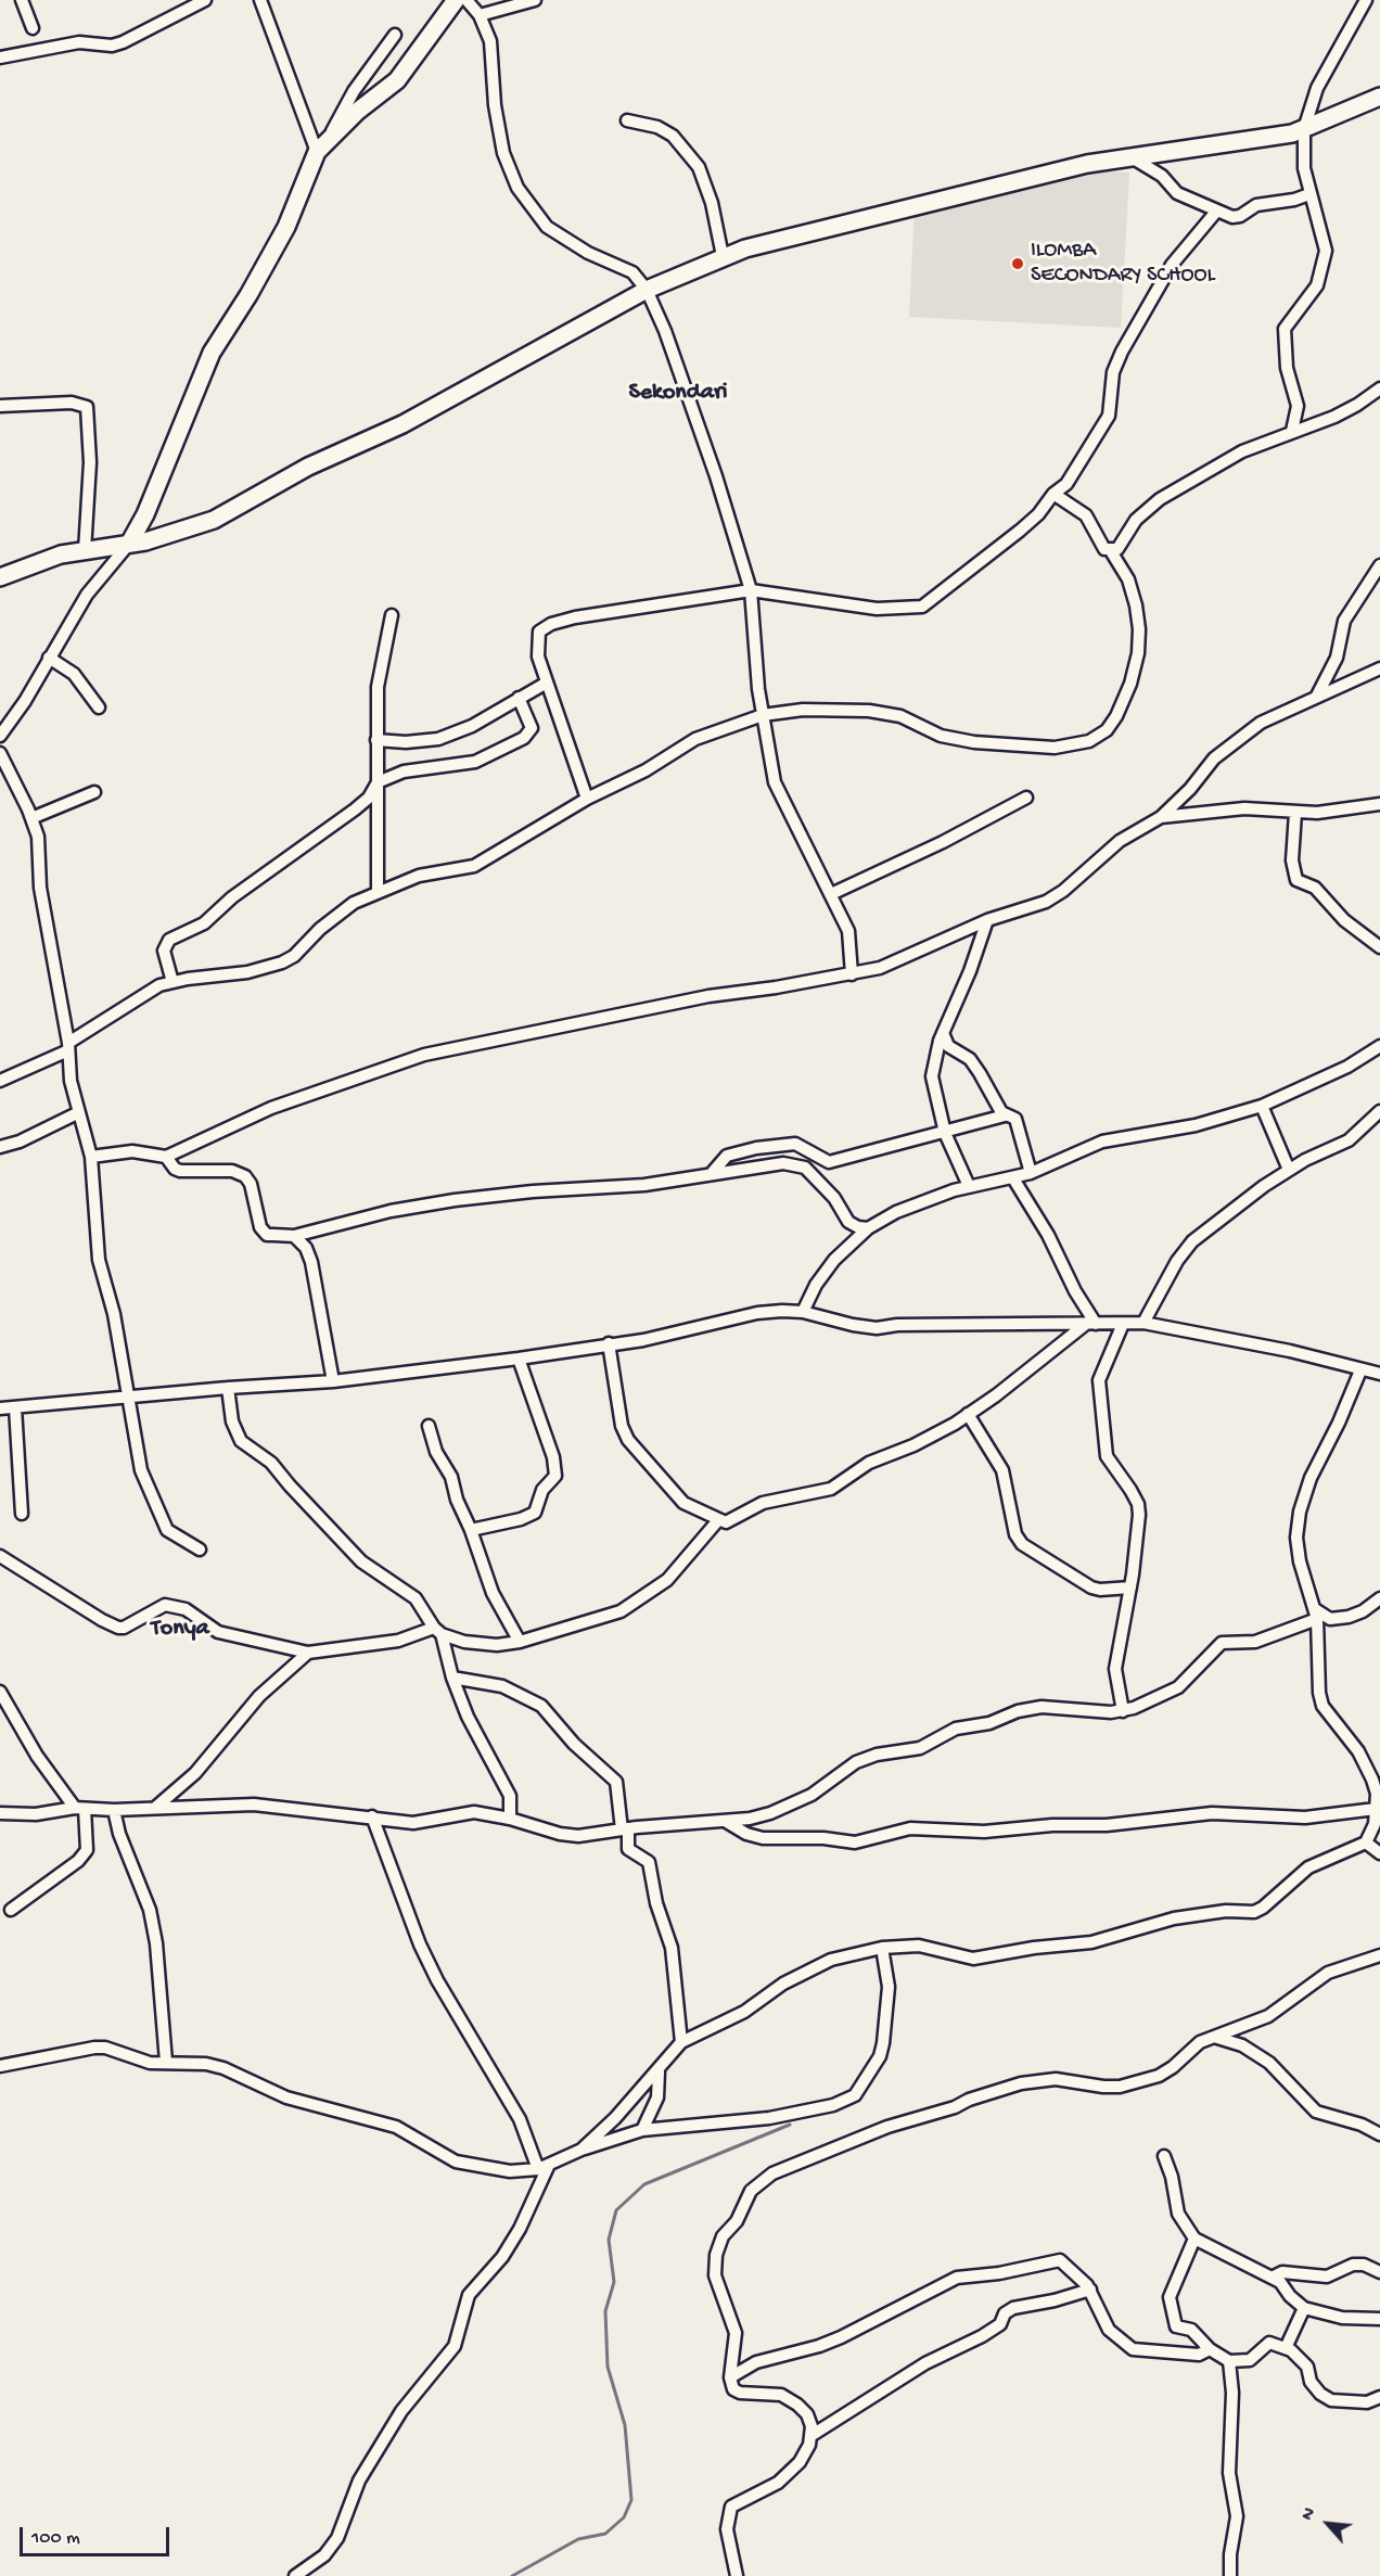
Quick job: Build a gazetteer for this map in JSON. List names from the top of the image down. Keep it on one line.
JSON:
{"districts":["Sekondari","Tonya"],"places":["ILOMBA SECONDARY SCHOOL"],"scale_bar":"100 m","north":"top left"}
